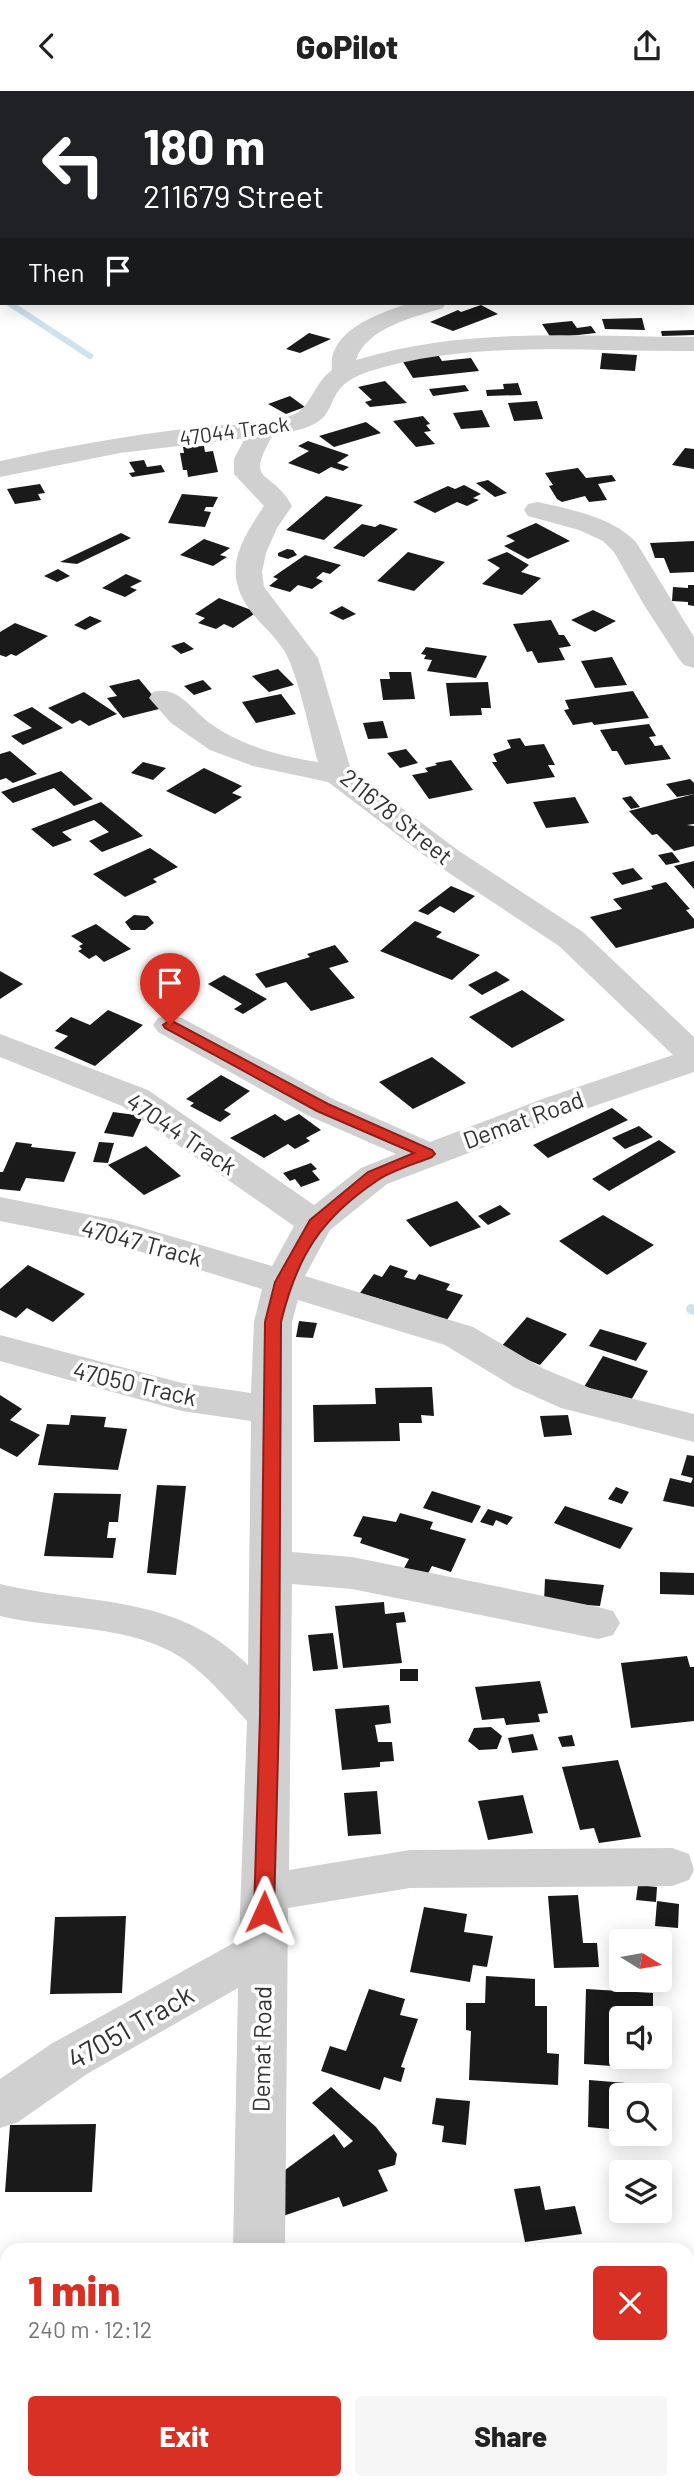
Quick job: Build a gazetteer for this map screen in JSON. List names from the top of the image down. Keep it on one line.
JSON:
{"streets":{"street":["47044 Track","211678 Street","Demat Road","47047 Track","47050 Track","47051 Track"]},"crossings":[["47044 Track","211678 Street"],["47044 Track","Demat Road"],["211678 Street","Demat Road"],["Demat Road","47047 Track"],["Demat Road","47050 Track"],["Demat Road","47051 Track"]],"north":"right","page":{"header":"GoPilot","turn":["180 m","211679 Street"],"then":"Then","heading":["1 min","240 m · 12:12"],"buttons":["Exit","Share"]}}
